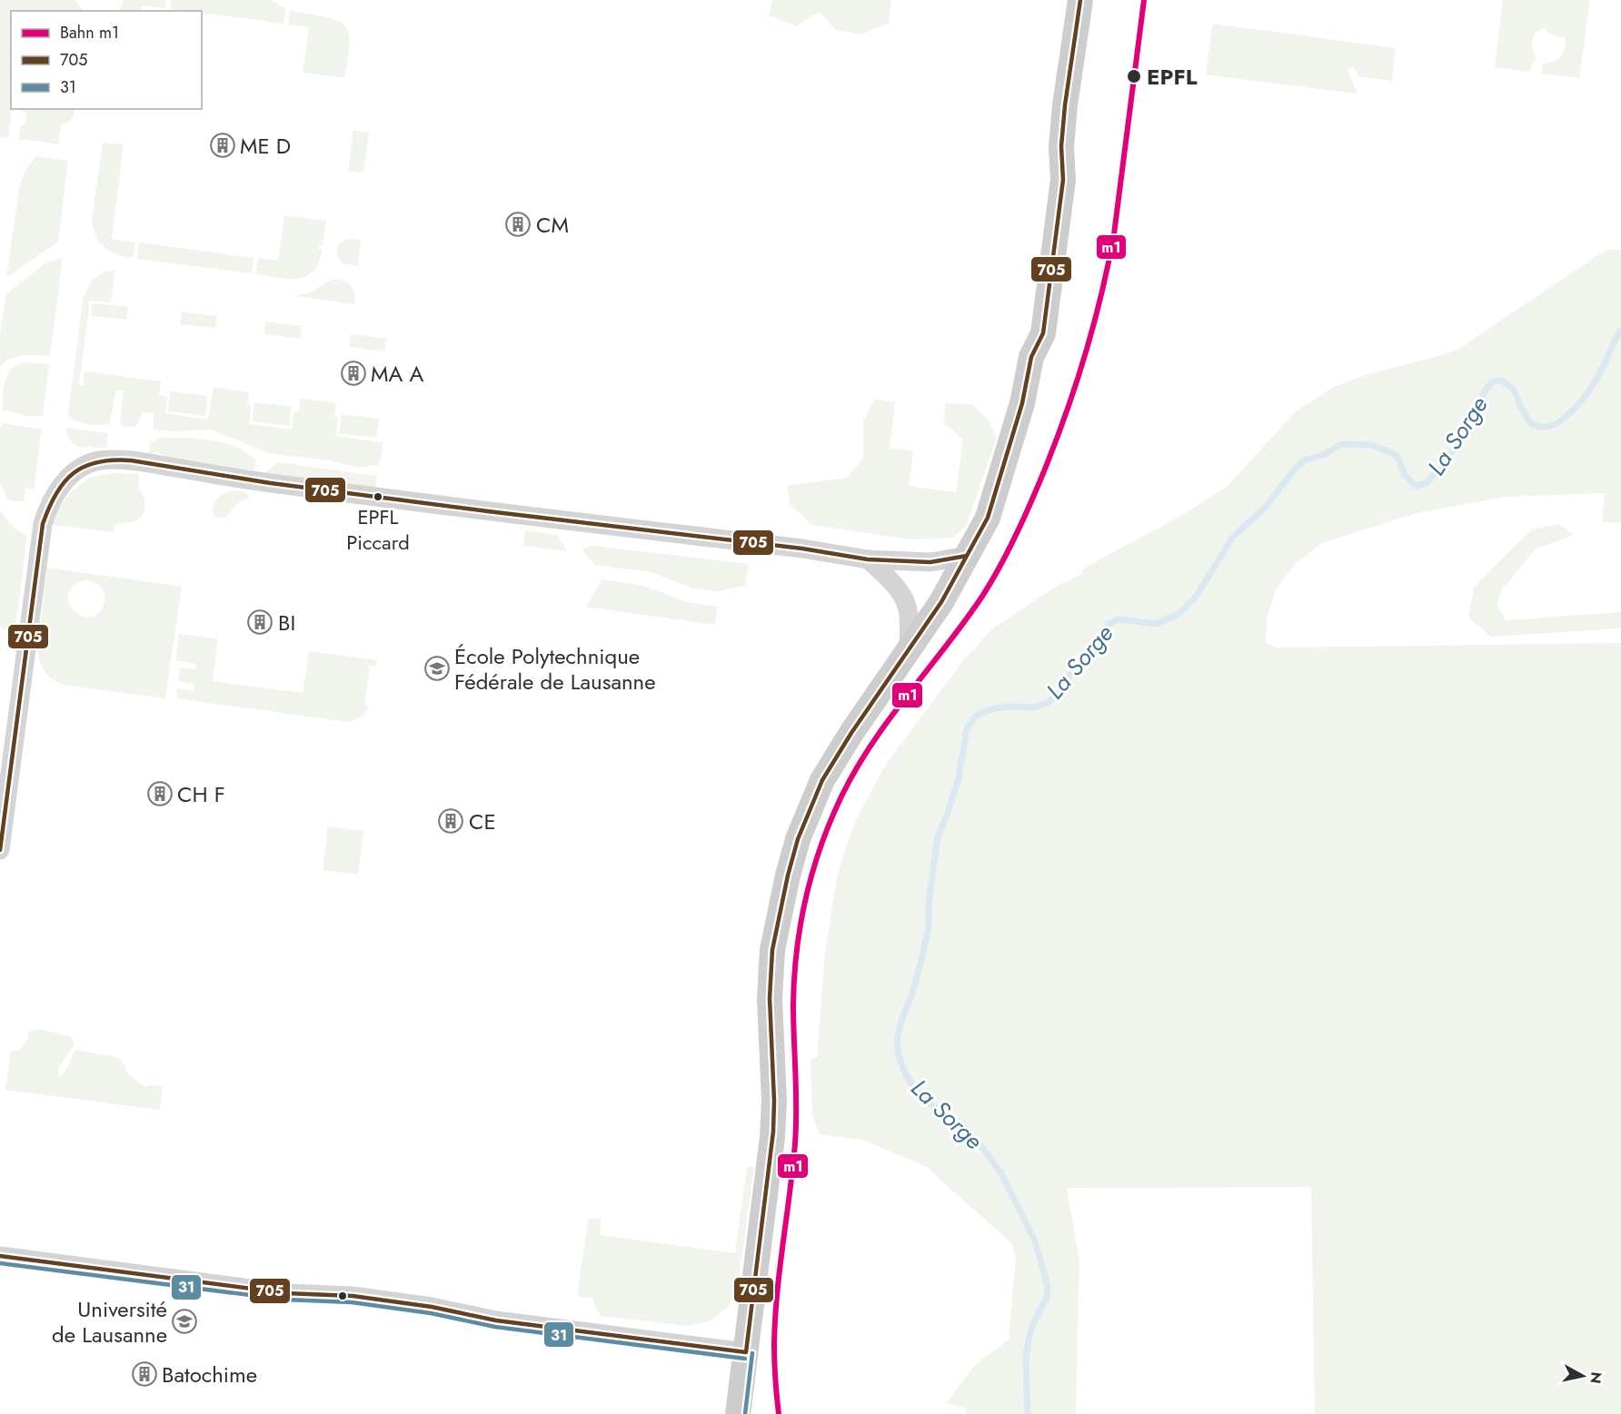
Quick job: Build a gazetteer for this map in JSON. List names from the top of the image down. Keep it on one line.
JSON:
{"water":["La Sorge"],"places":{"other":["EPFL","EPFL Piccard"],"building":["ME D","CM","MA A","BI","CH F","CE","Batochime"],"school or university":["École Polytechnique Fédérale de Lausanne","Université de Lausanne"]},"lines":["rail line m1","transit line 705","transit line 31"],"legend":["Bahn m1","705","31"],"north":"right"}
